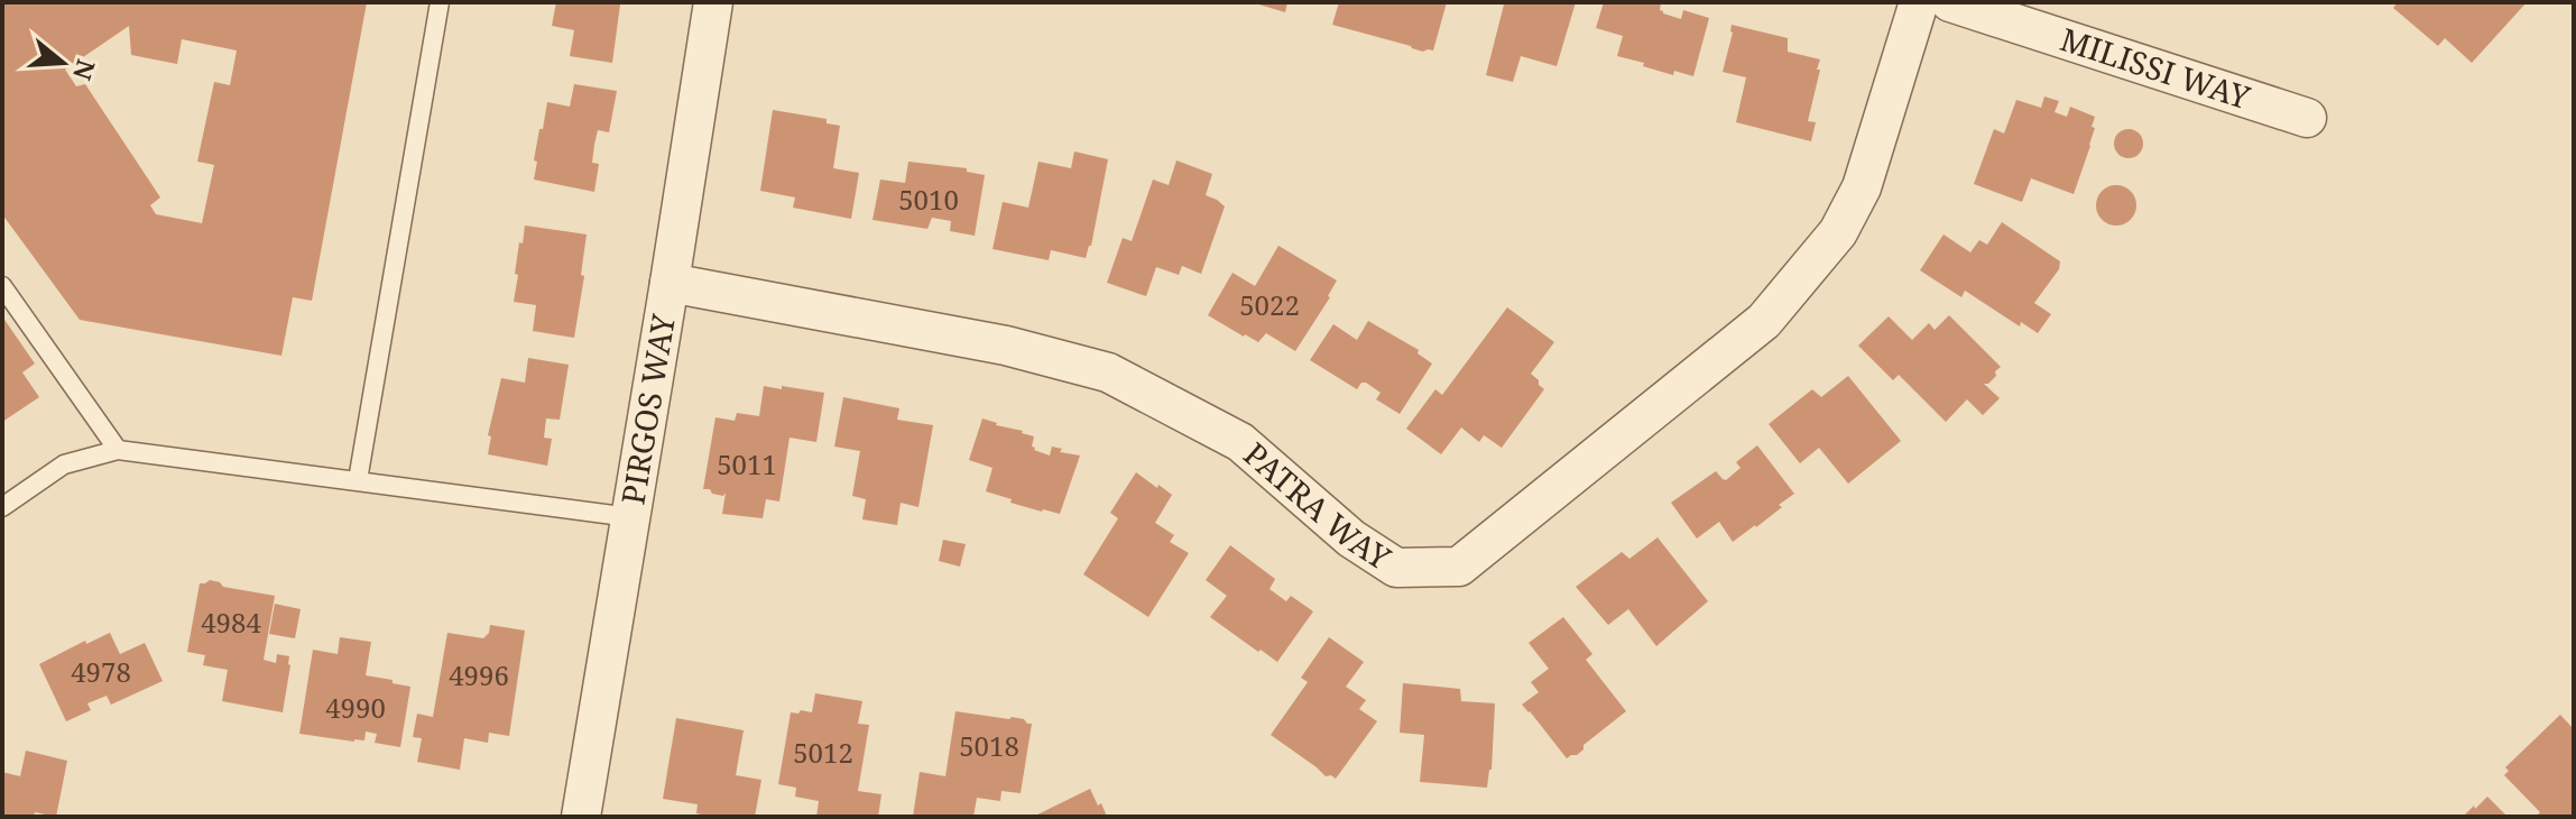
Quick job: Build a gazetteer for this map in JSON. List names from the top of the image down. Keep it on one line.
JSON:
{"streets":{"street":["MILISSI WAY","PIRGOS WAY","PATRA WAY"]},"crossings":[["PIRGOS WAY","PATRA WAY"]],"house_numbers":["5010","5022","5011","4984","4978","4996","4990","5018","5012"],"north":"right"}
